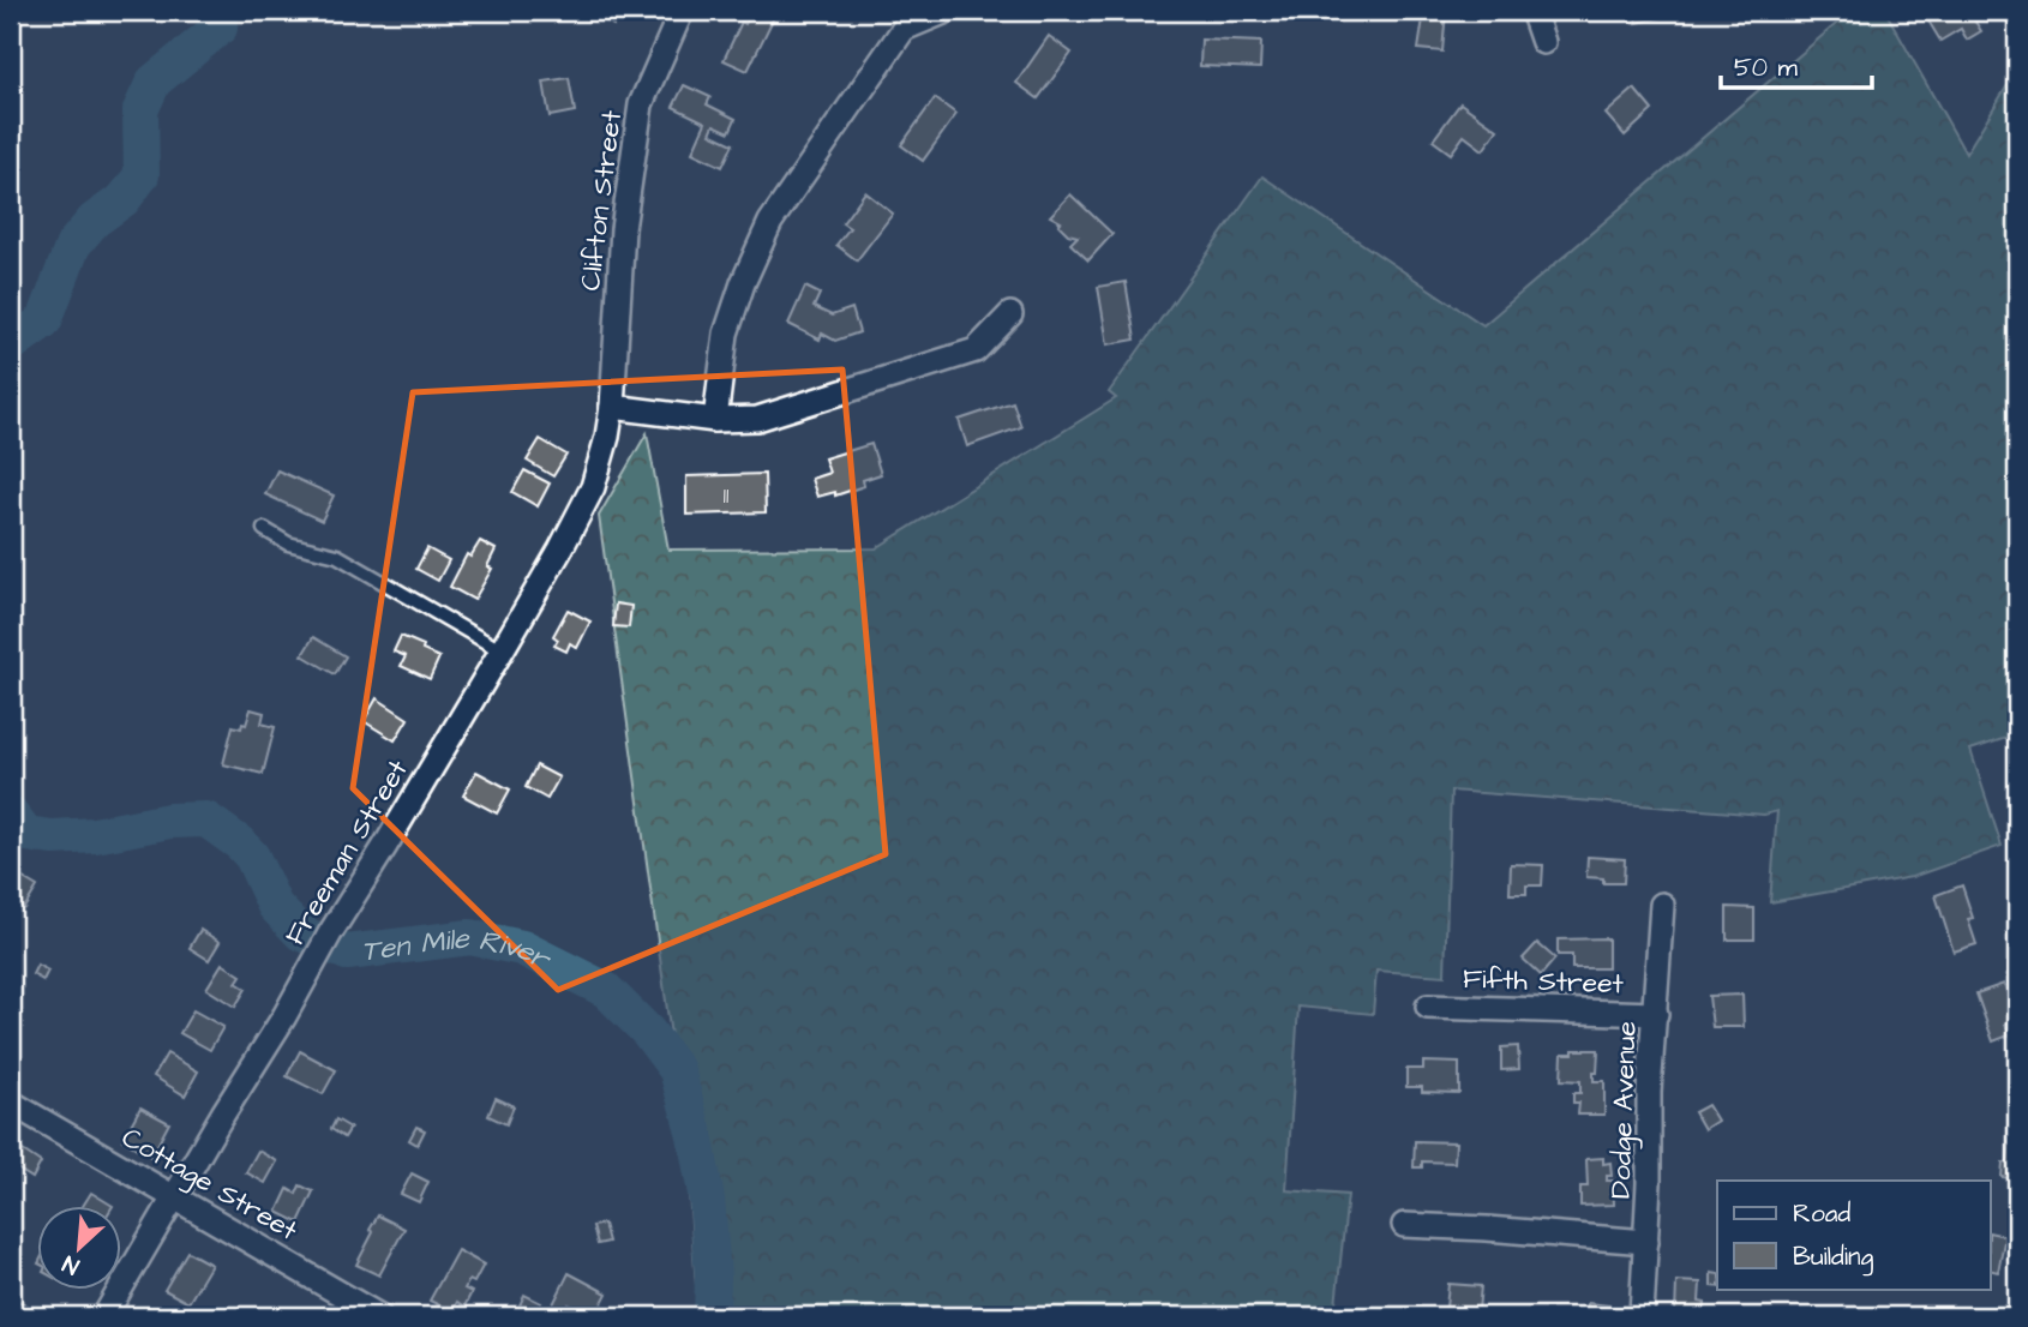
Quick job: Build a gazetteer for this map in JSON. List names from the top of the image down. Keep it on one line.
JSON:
{"streets":{"street":["Clifton Street","Freeman Street","Fifth Street","Dodge Avenue","Cottage Street"]},"crossings":[["Clifton Street","Freeman Street"],["Freeman Street","Cottage Street"],["Fifth Street","Dodge Avenue"]],"water":["Ten Mile River"],"house_numbers":["11"],"legend":["Road","Building"],"scale_bar":"50 m","north":"bottom left"}
